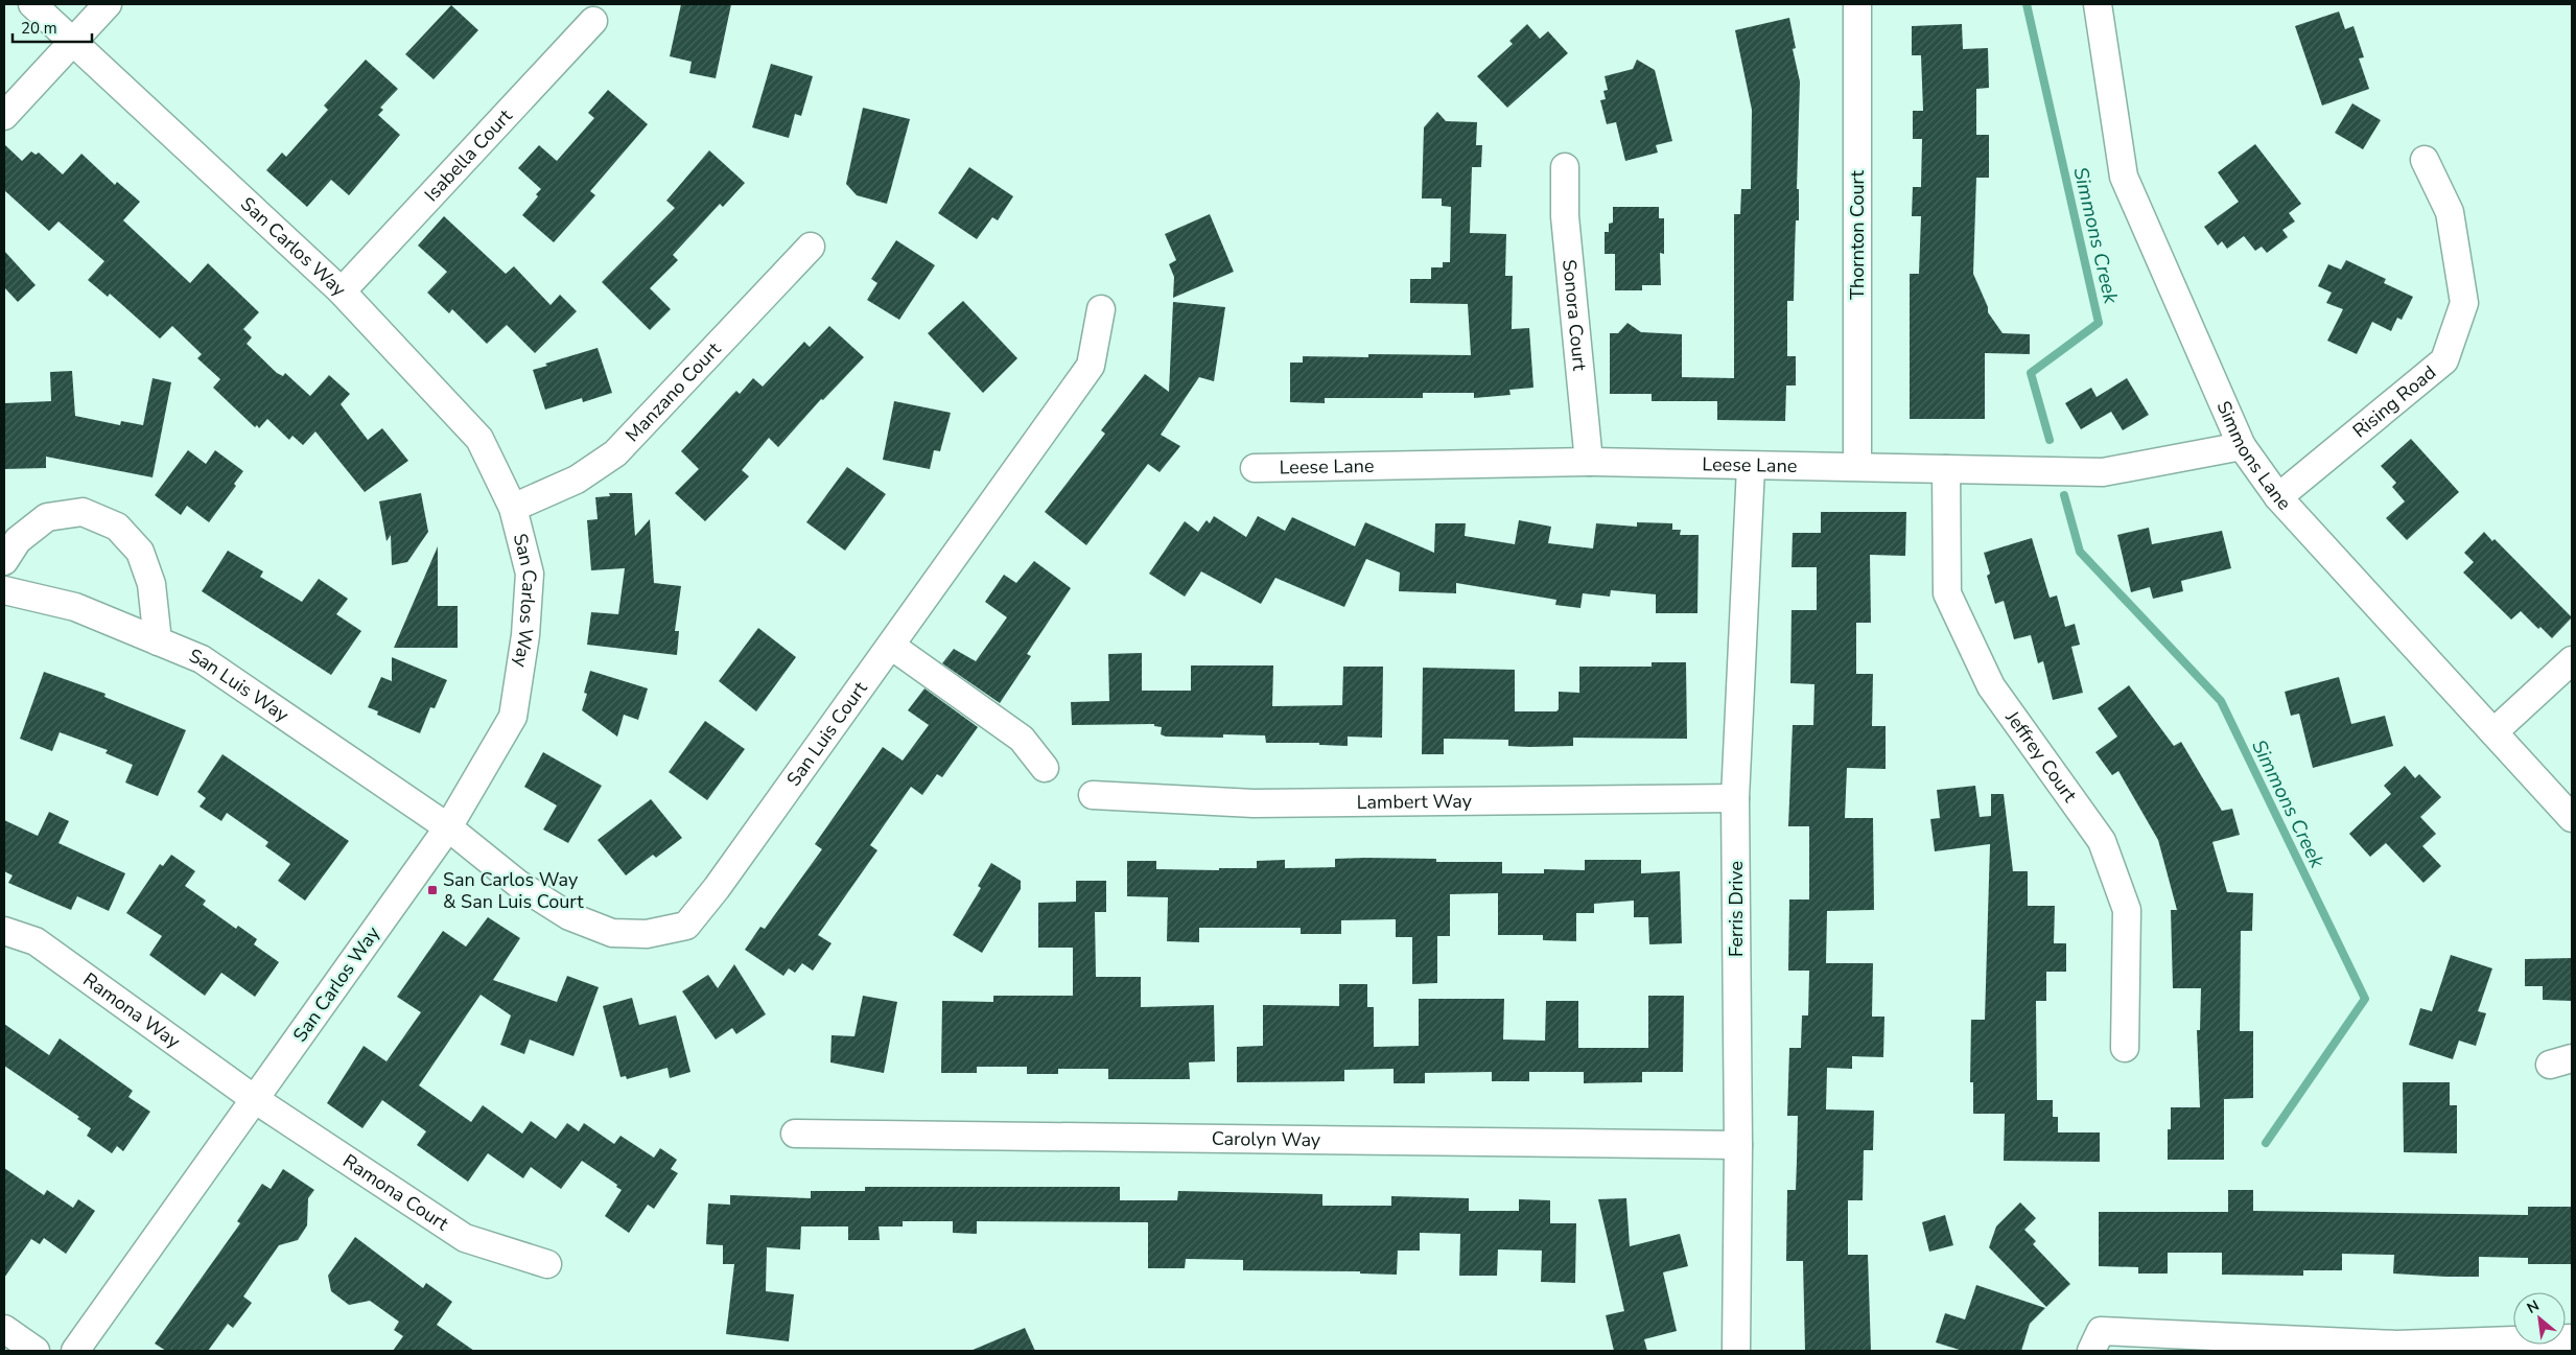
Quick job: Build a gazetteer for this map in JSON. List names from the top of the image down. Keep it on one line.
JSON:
{"streets":{"street":["Isabella Court","Thornton Court","San Carlos Way","Sonora Court","Manzano Court","Rising Road","Simmons Lane","Leese Lane","San Luis Way","San Luis Court","Jeffrey Court","Lambert Way","Ferris Drive","Ramona Way","Carolyn Way","Ramona Court"]},"crossings":[["Isabella Court","San Carlos Way"],["Thornton Court","Leese Lane"],["San Carlos Way","Manzano Court"],["San Carlos Way","San Luis Way"],["San Carlos Way","San Luis Court"],["San Carlos Way","Ramona Way"],["San Carlos Way","Ramona Court"],["Sonora Court","Leese Lane"],["Rising Road","Simmons Lane"],["Simmons Lane","Leese Lane"],["Leese Lane","Jeffrey Court"],["Leese Lane","Ferris Drive"],["San Luis Way","San Luis Court"],["Lambert Way","Ferris Drive"],["Ferris Drive","Carolyn Way"],["Ramona Way","Ramona Court"]],"water":["Simmons Creek"],"places":{"transit":["San Carlos Way & San Luis Court"]},"scale_bar":"20 m","north":"top left"}
